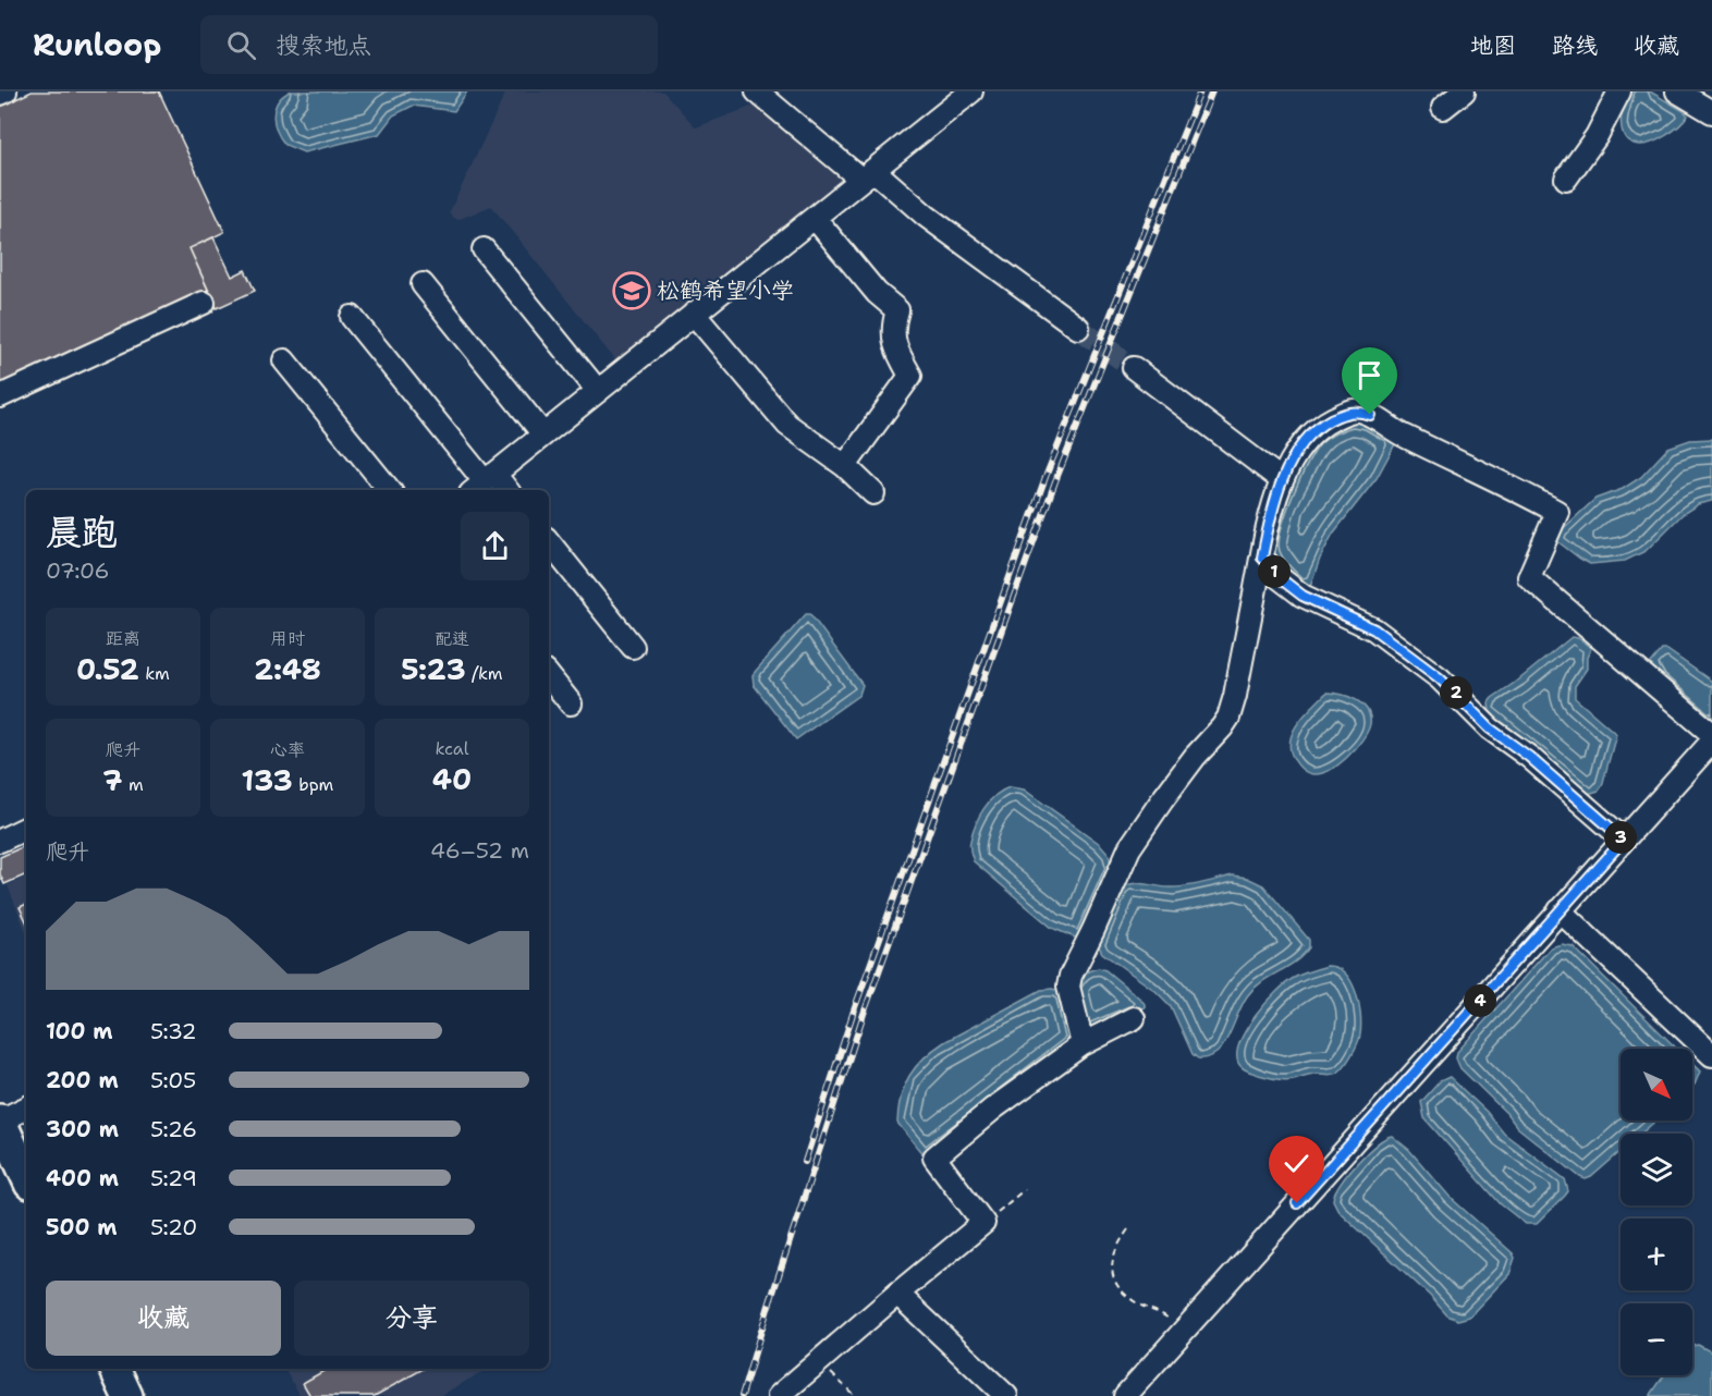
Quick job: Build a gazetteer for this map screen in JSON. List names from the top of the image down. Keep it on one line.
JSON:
{"places":{"school or university":["松鹤希望小学"]},"north":"bottom right","page":{"header":"Runloop","search":"搜索地点","nav":["地图","路线","收藏"],"heading":["晨跑","07:06"],"pins":["1","2","3","4"],"stats":[["距离","0.52 km"],["用时","2:48"],["配速","5:23 /km"],["爬升","7 m"],["心率","133 bpm"],["kcal","40"]],"chart":["爬升","46–52 m"],"list":[{"name":"100 m","note":"5:32"},{"name":"200 m","note":"5:05"},{"name":"300 m","note":"5:26"},{"name":"400 m","note":"5:29"},{"name":"500 m","note":"5:20"}],"map_buttons":["+","−"],"buttons":["收藏","分享"]}}
